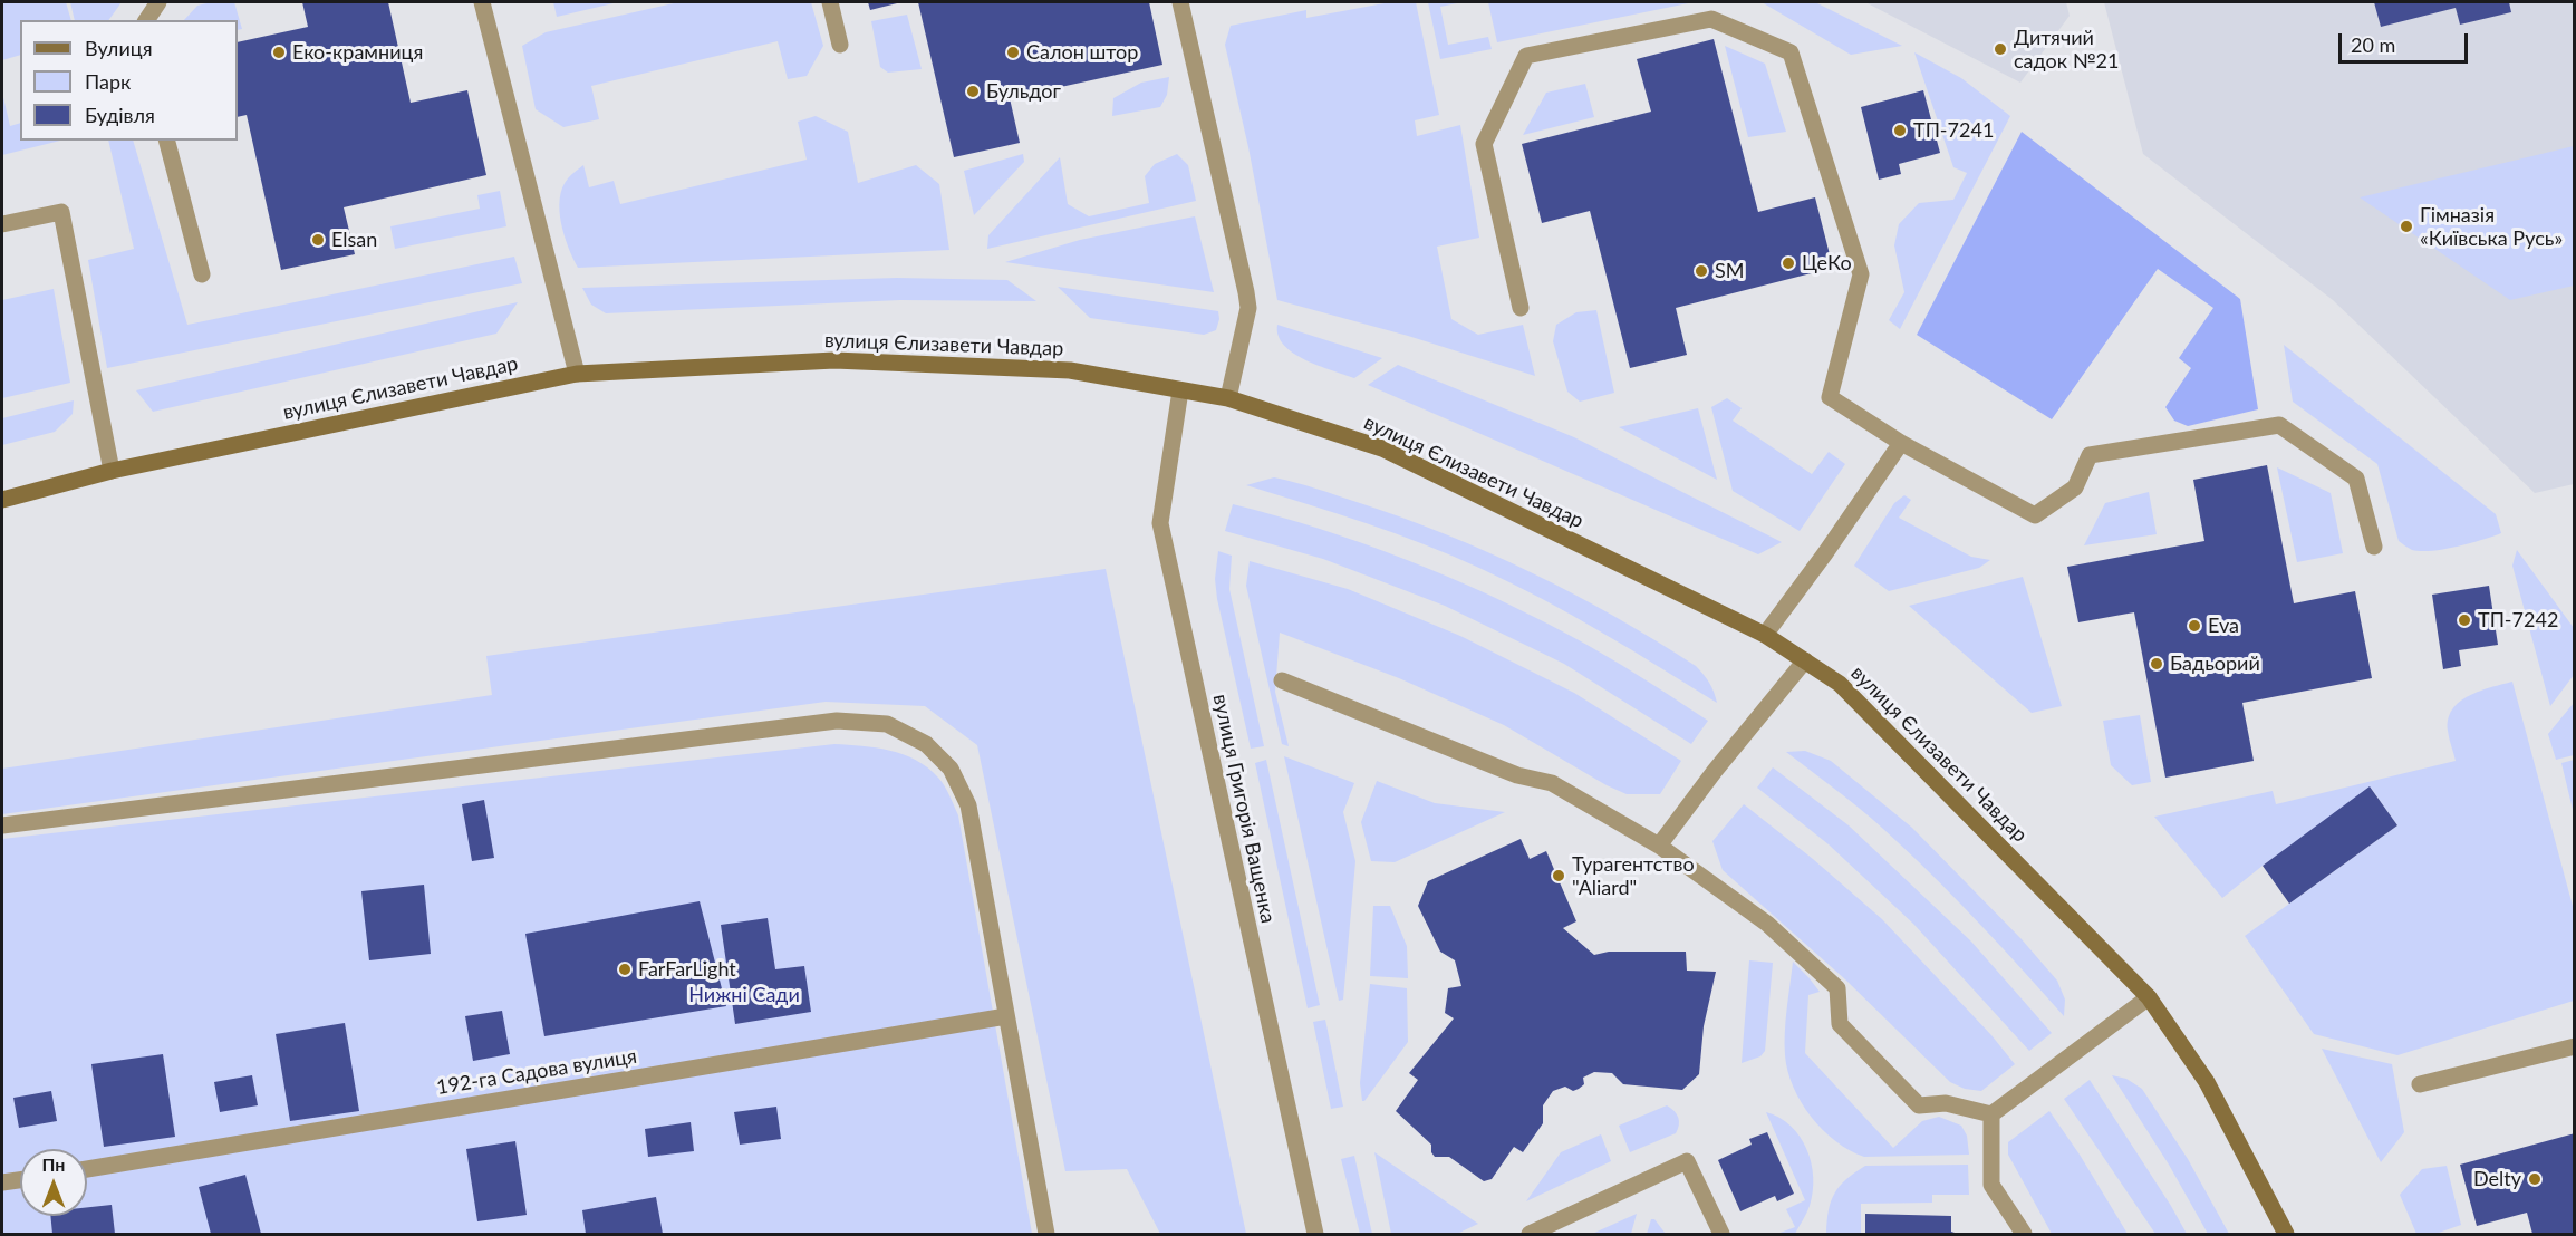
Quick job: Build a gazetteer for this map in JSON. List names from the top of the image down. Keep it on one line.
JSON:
{"streets":{"street":["вулиця Єлизавети Чавдар","вулиця Григорія Ващенка","192-га Садова вулиця"]},"crossings":[["вулиця Єлизавети Чавдар","вулиця Григорія Ващенка"]],"parks":["Нижні Сади"],"places":["Дитячий садок №21","Еко-крамниця","Салон штор","Бульдог","ТП-7241","Гімназія «Київська Русь»","Elsan","ЦеКо","SM","ТП-7242","Eva","Бадьорий","Турагентство \"Aliard\"","FarFarLight","Delty"],"legend":["Вулиця","Парк","Будівля"],"scale_bar":"20 m","north":"top"}
